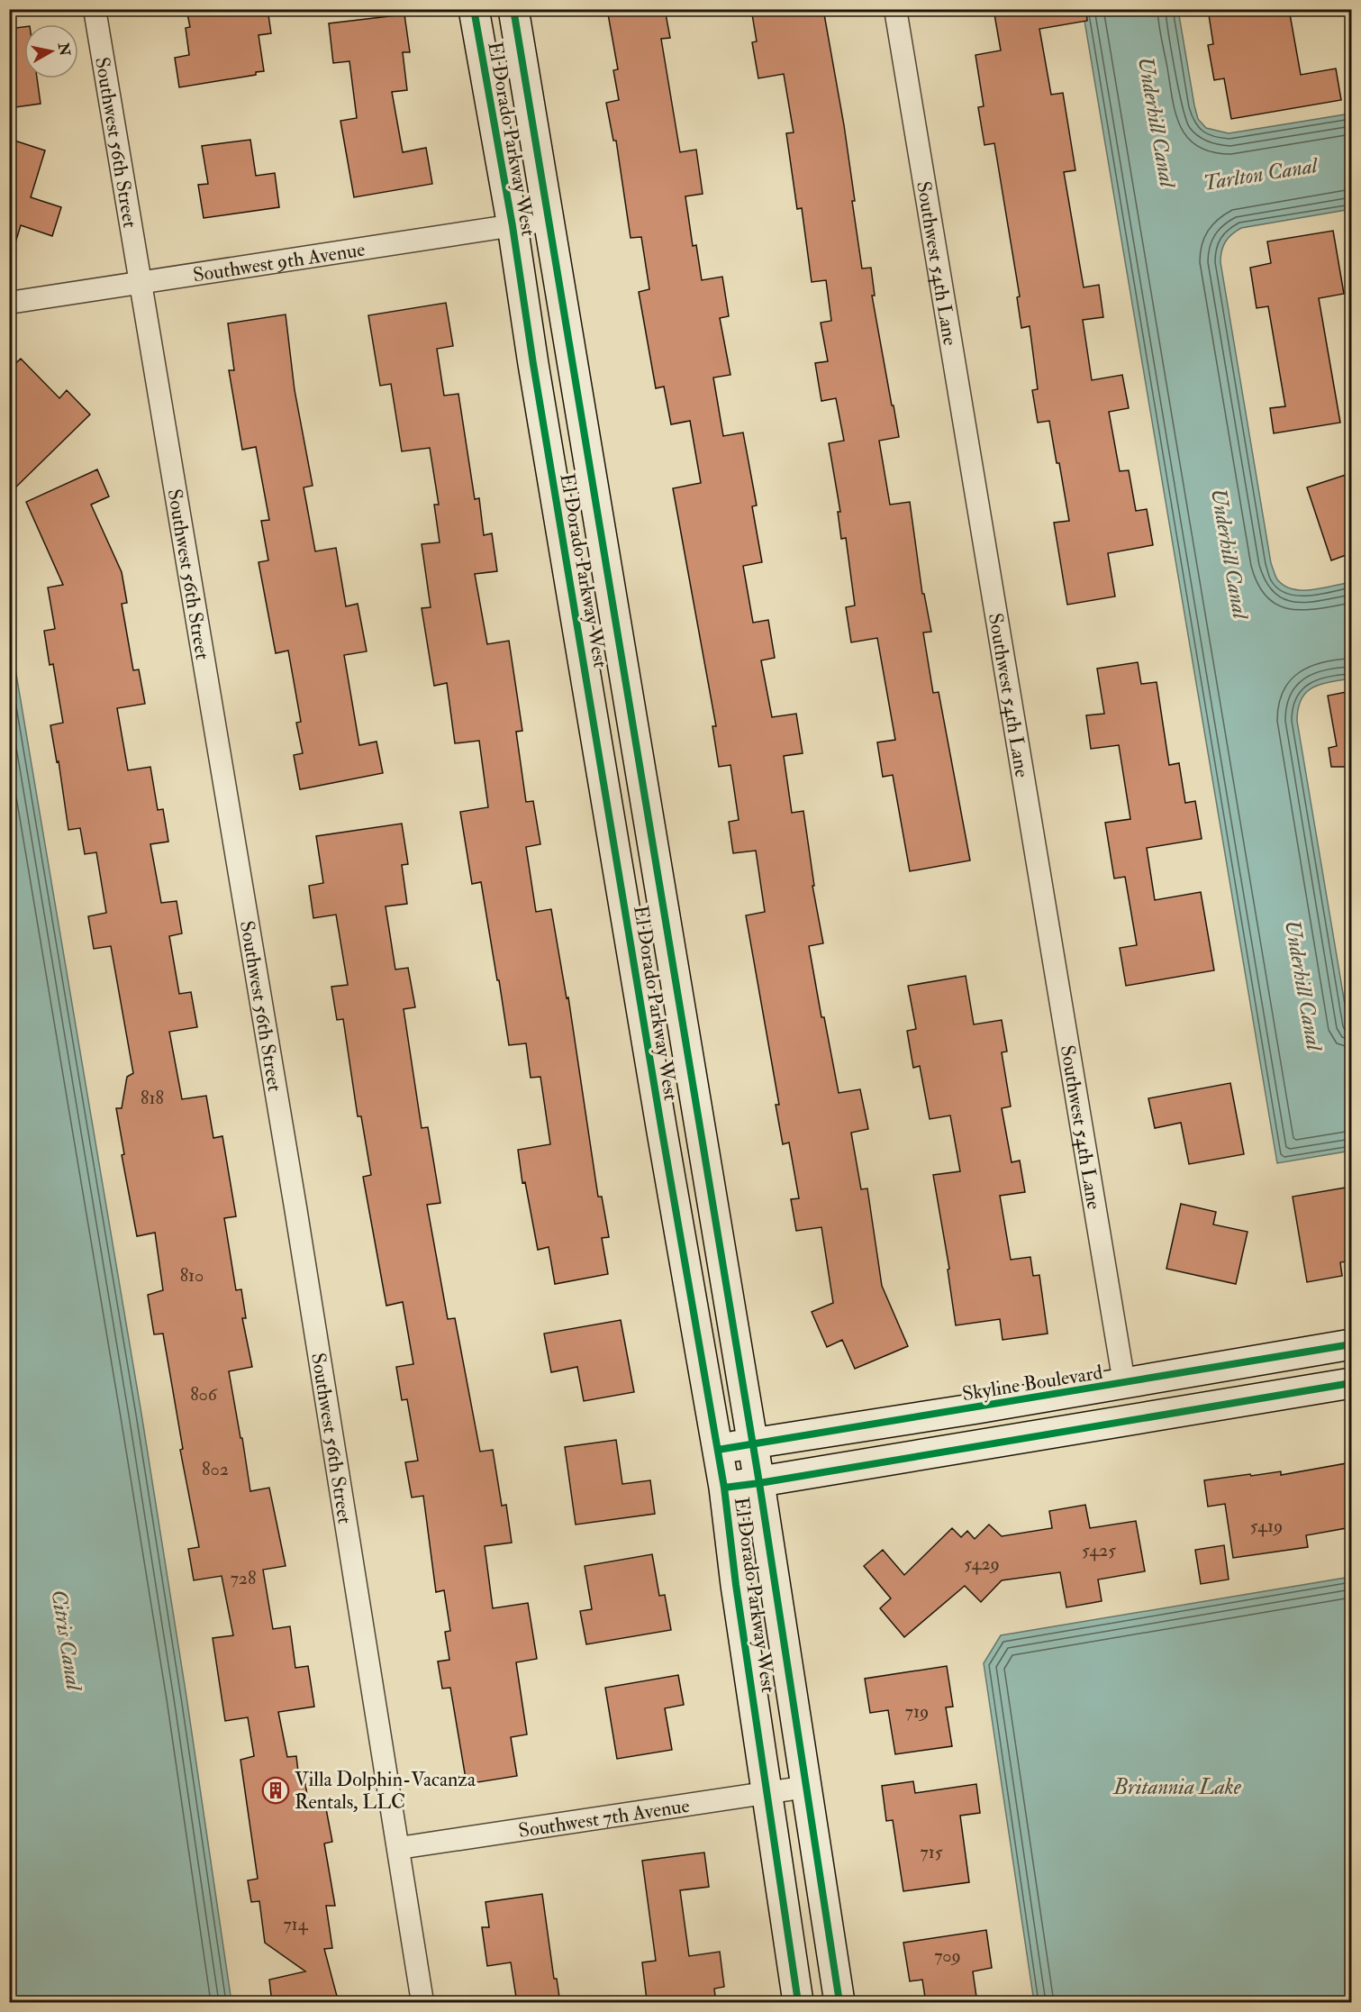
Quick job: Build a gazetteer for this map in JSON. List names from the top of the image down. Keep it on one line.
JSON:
{"streets":{"street":["El Dorado Parkway West","Southwest 56th Street","Southwest 9th Avenue","Southwest 54th Lane","Skyline Boulevard","Southwest 7th Avenue"]},"crossings":[["El Dorado Parkway West","Southwest 9th Avenue"],["El Dorado Parkway West","Skyline Boulevard"],["El Dorado Parkway West","Southwest 7th Avenue"],["Southwest 56th Street","Southwest 9th Avenue"],["Southwest 56th Street","Southwest 7th Avenue"],["Southwest 54th Lane","Skyline Boulevard"]],"water":["Underhill Canal","Tarlton Canal","Citris Canal","Britannia Lake"],"places":{"building":["Villa Dolphin-Vacanza Rentals, LLC"]},"house_numbers":["818","810","806","802","5419","5425","5429","728","719","715","714","709"],"north":"right"}
